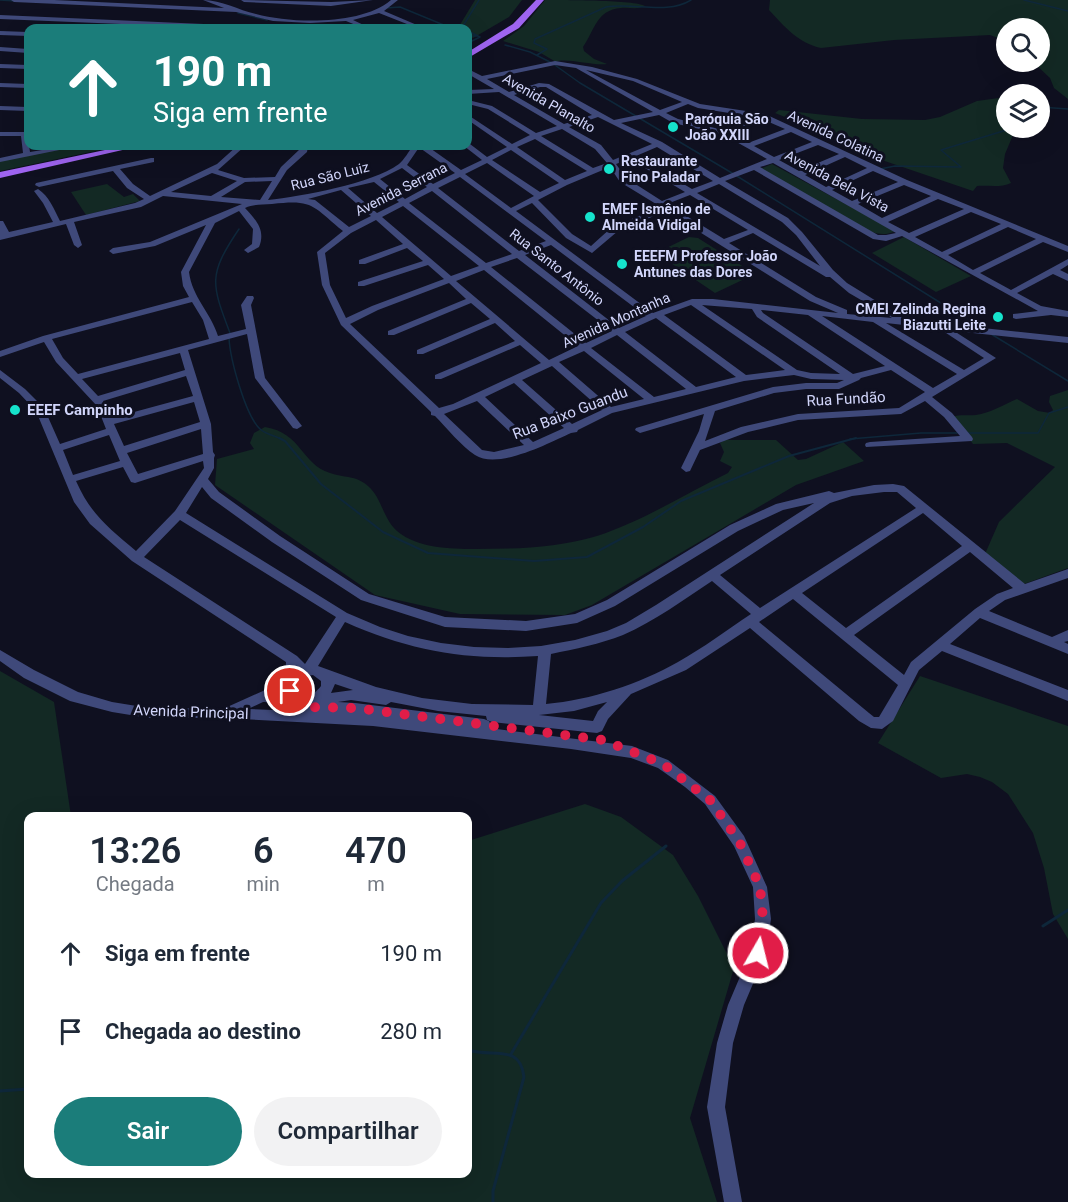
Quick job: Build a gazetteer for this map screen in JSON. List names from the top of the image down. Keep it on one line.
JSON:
{"streets":{"street":["Avenida Planalto","Avenida Colatina","Rua São Luiz","Avenida Bela Vista","Avenida Serrana","Rua Santo Antônio","Avenida Montanha","Rua Fundão","Rua Baixo Guandu","Avenida Principal"]},"crossings":[["Avenida Planalto","Avenida Colatina"],["Avenida Planalto","Avenida Serrana"],["Avenida Planalto","Avenida Montanha"],["Avenida Colatina","Avenida Bela Vista"],["Rua São Luiz","Rua Santo Antônio"],["Avenida Serrana","Rua Santo Antônio"],["Avenida Serrana","Rua Baixo Guandu"],["Rua Santo Antônio","Avenida Montanha"],["Rua Santo Antônio","Rua Baixo Guandu"],["Avenida Montanha","Rua Fundão"],["Avenida Montanha","Rua Baixo Guandu"]],"places":["Paróquia São João XXIII","Restaurante Fino Paladar","EMEF Ismênio de Almeida Vidigal","EEEFM Professor João Antunes das Dores","CMEI Zelinda Regina Biazutti Leite","EEEF Campinho"],"page":{"turn":["190 m","Siga em frente"],"eta":["13:26","Chegada","6","min","470","m"],"list":[{"name":"Siga em frente","value":"190 m"},{"name":"Chegada ao destino","value":"280 m"}],"buttons":["Sair","Compartilhar"]}}
